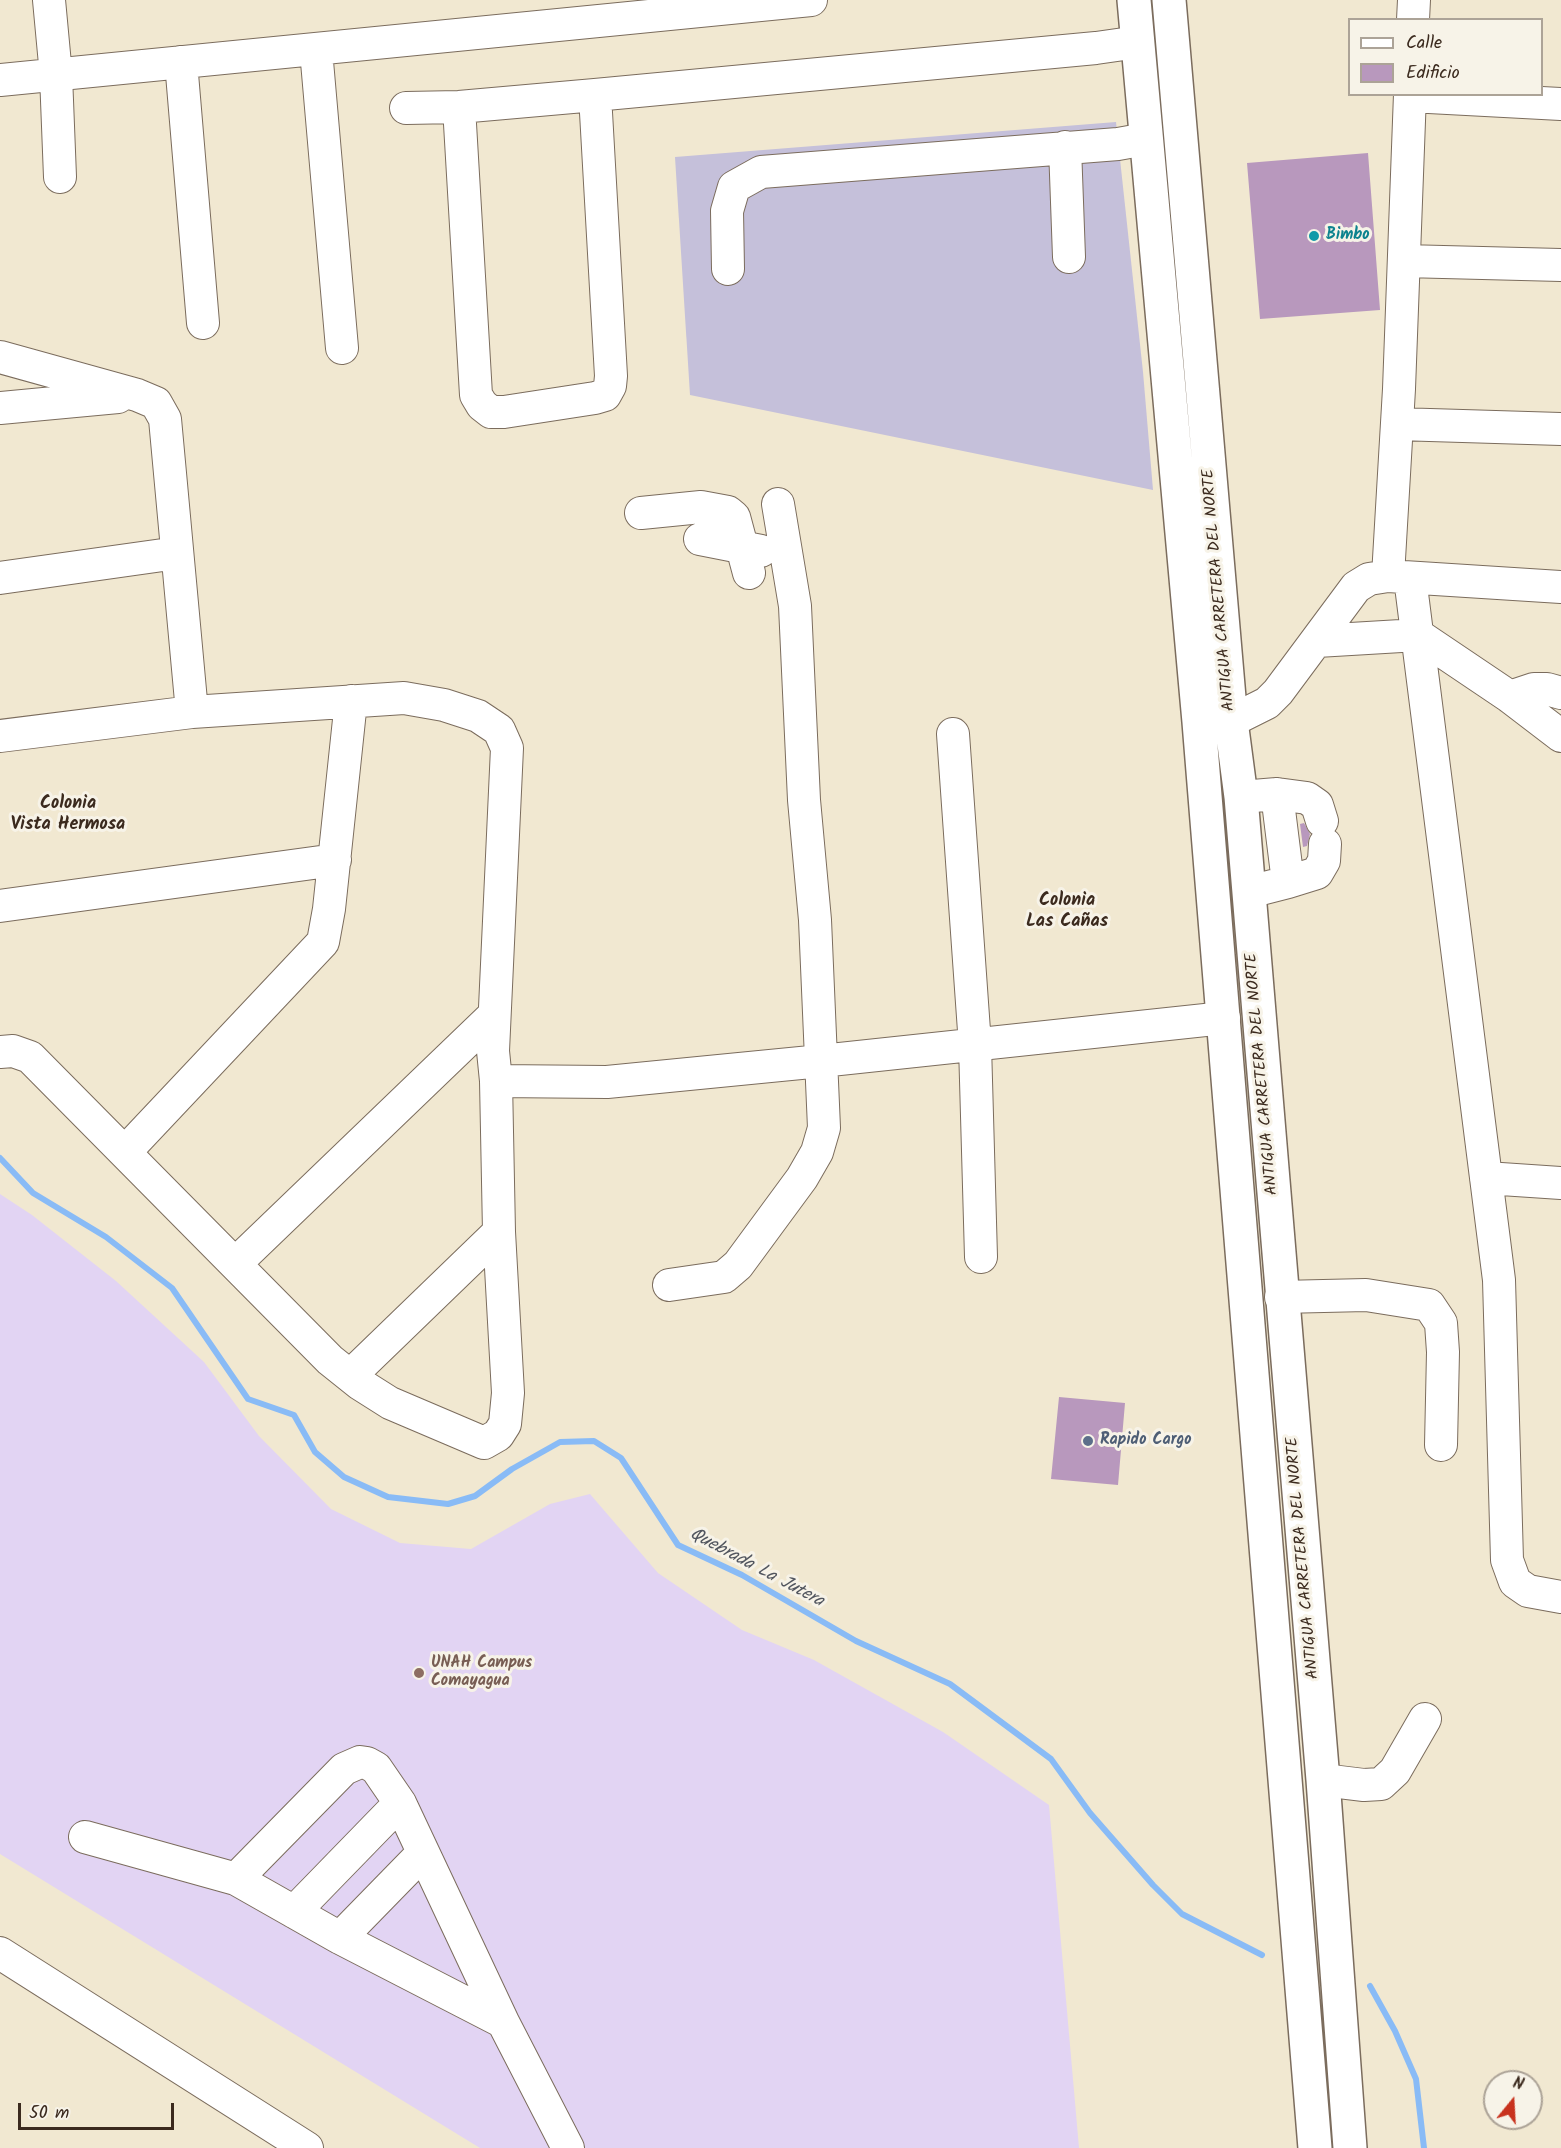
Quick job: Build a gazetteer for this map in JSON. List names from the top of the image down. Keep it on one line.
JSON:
{"streets":{"main road":["ANTIGUA CARRETERA DEL NORTE"]},"districts":["Colonia Vista Hermosa","Colonia Las Cañas"],"water":["Quebrada La Jutera"],"places":["Bimbo","Rapido Cargo","UNAH Campus Comayagua"],"legend":["Calle","Edificio"],"scale_bar":"50 m","north":"top"}
